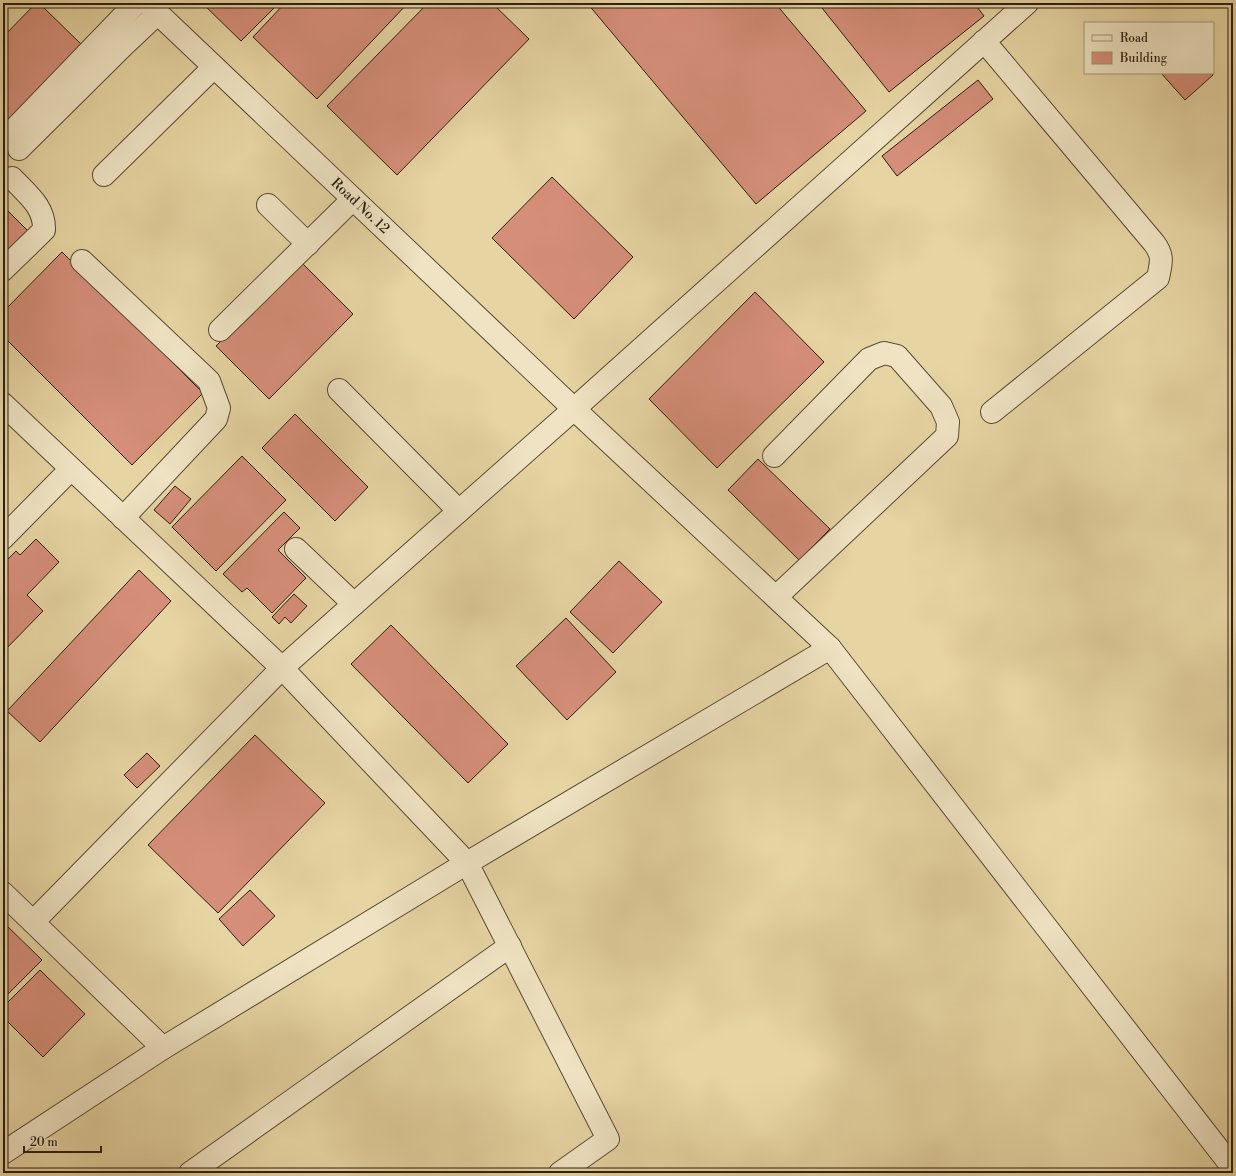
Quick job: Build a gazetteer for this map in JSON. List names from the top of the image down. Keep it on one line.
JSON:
{"streets":{"street":["Road No. 12"]},"legend":["Road","Building"],"scale_bar":"20 m"}
